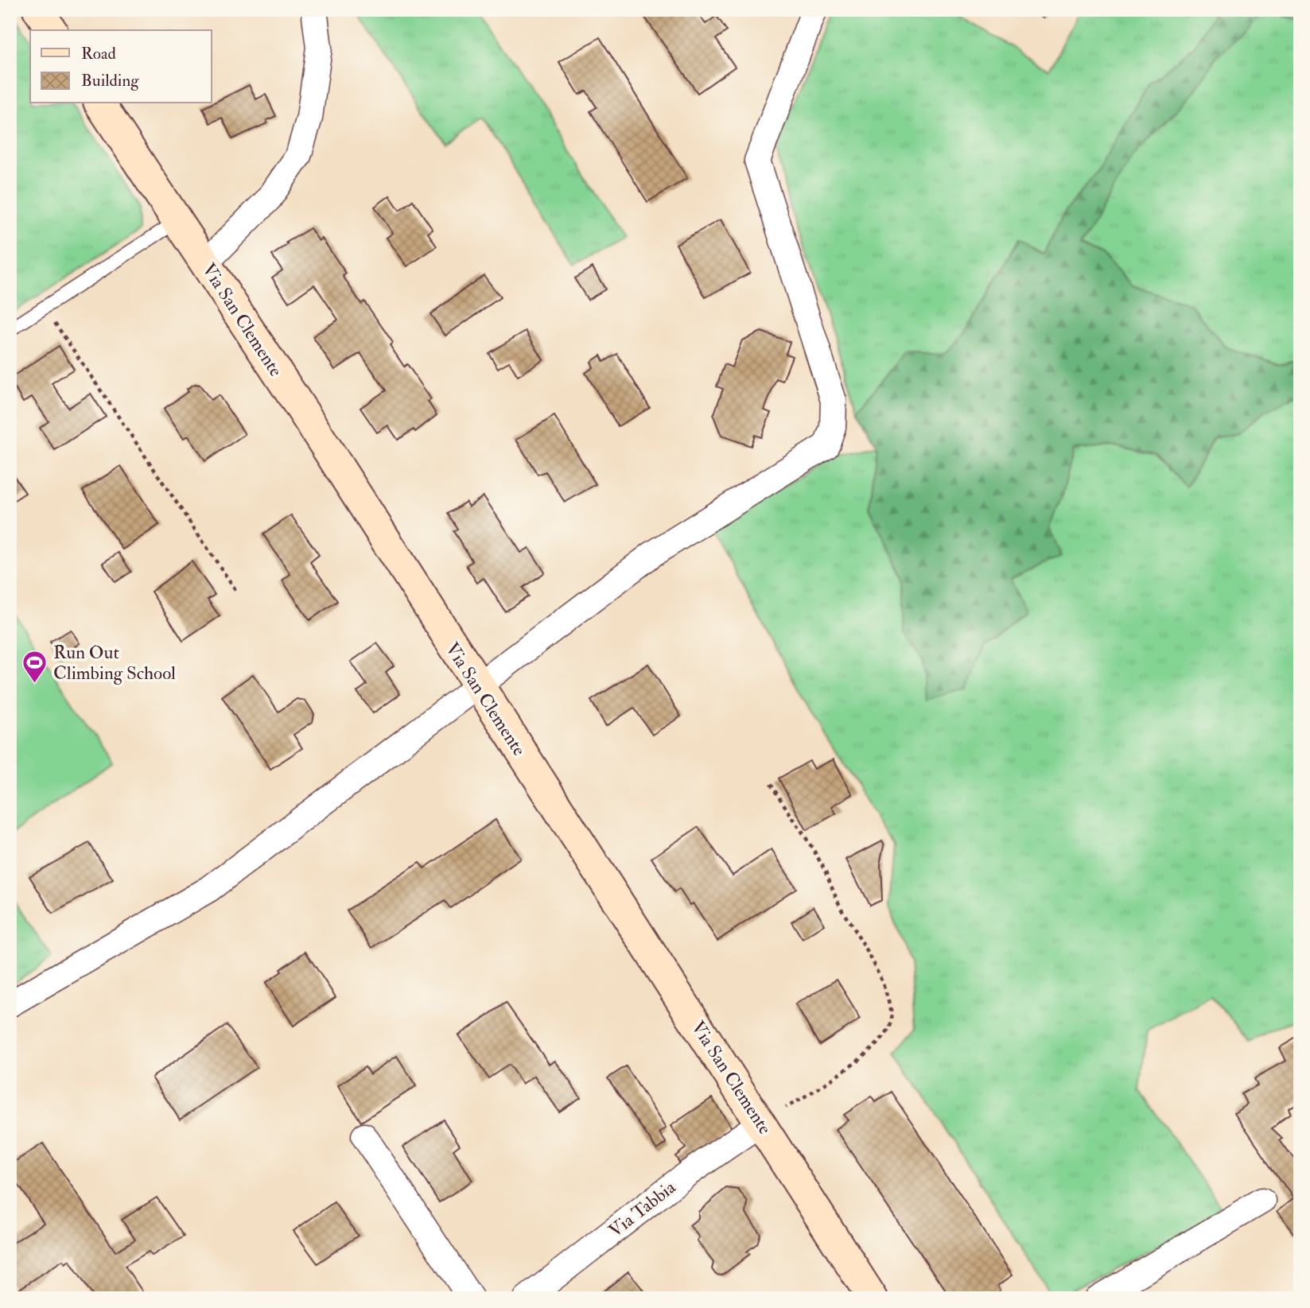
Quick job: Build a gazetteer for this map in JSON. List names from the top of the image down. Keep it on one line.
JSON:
{"streets":{"street":["Via San Clemente","Via Tabbia"]},"crossings":[["Via San Clemente","Via Tabbia"]],"places":{"sports":["Run Out Climbing School"]},"legend":["Road","Building"]}
